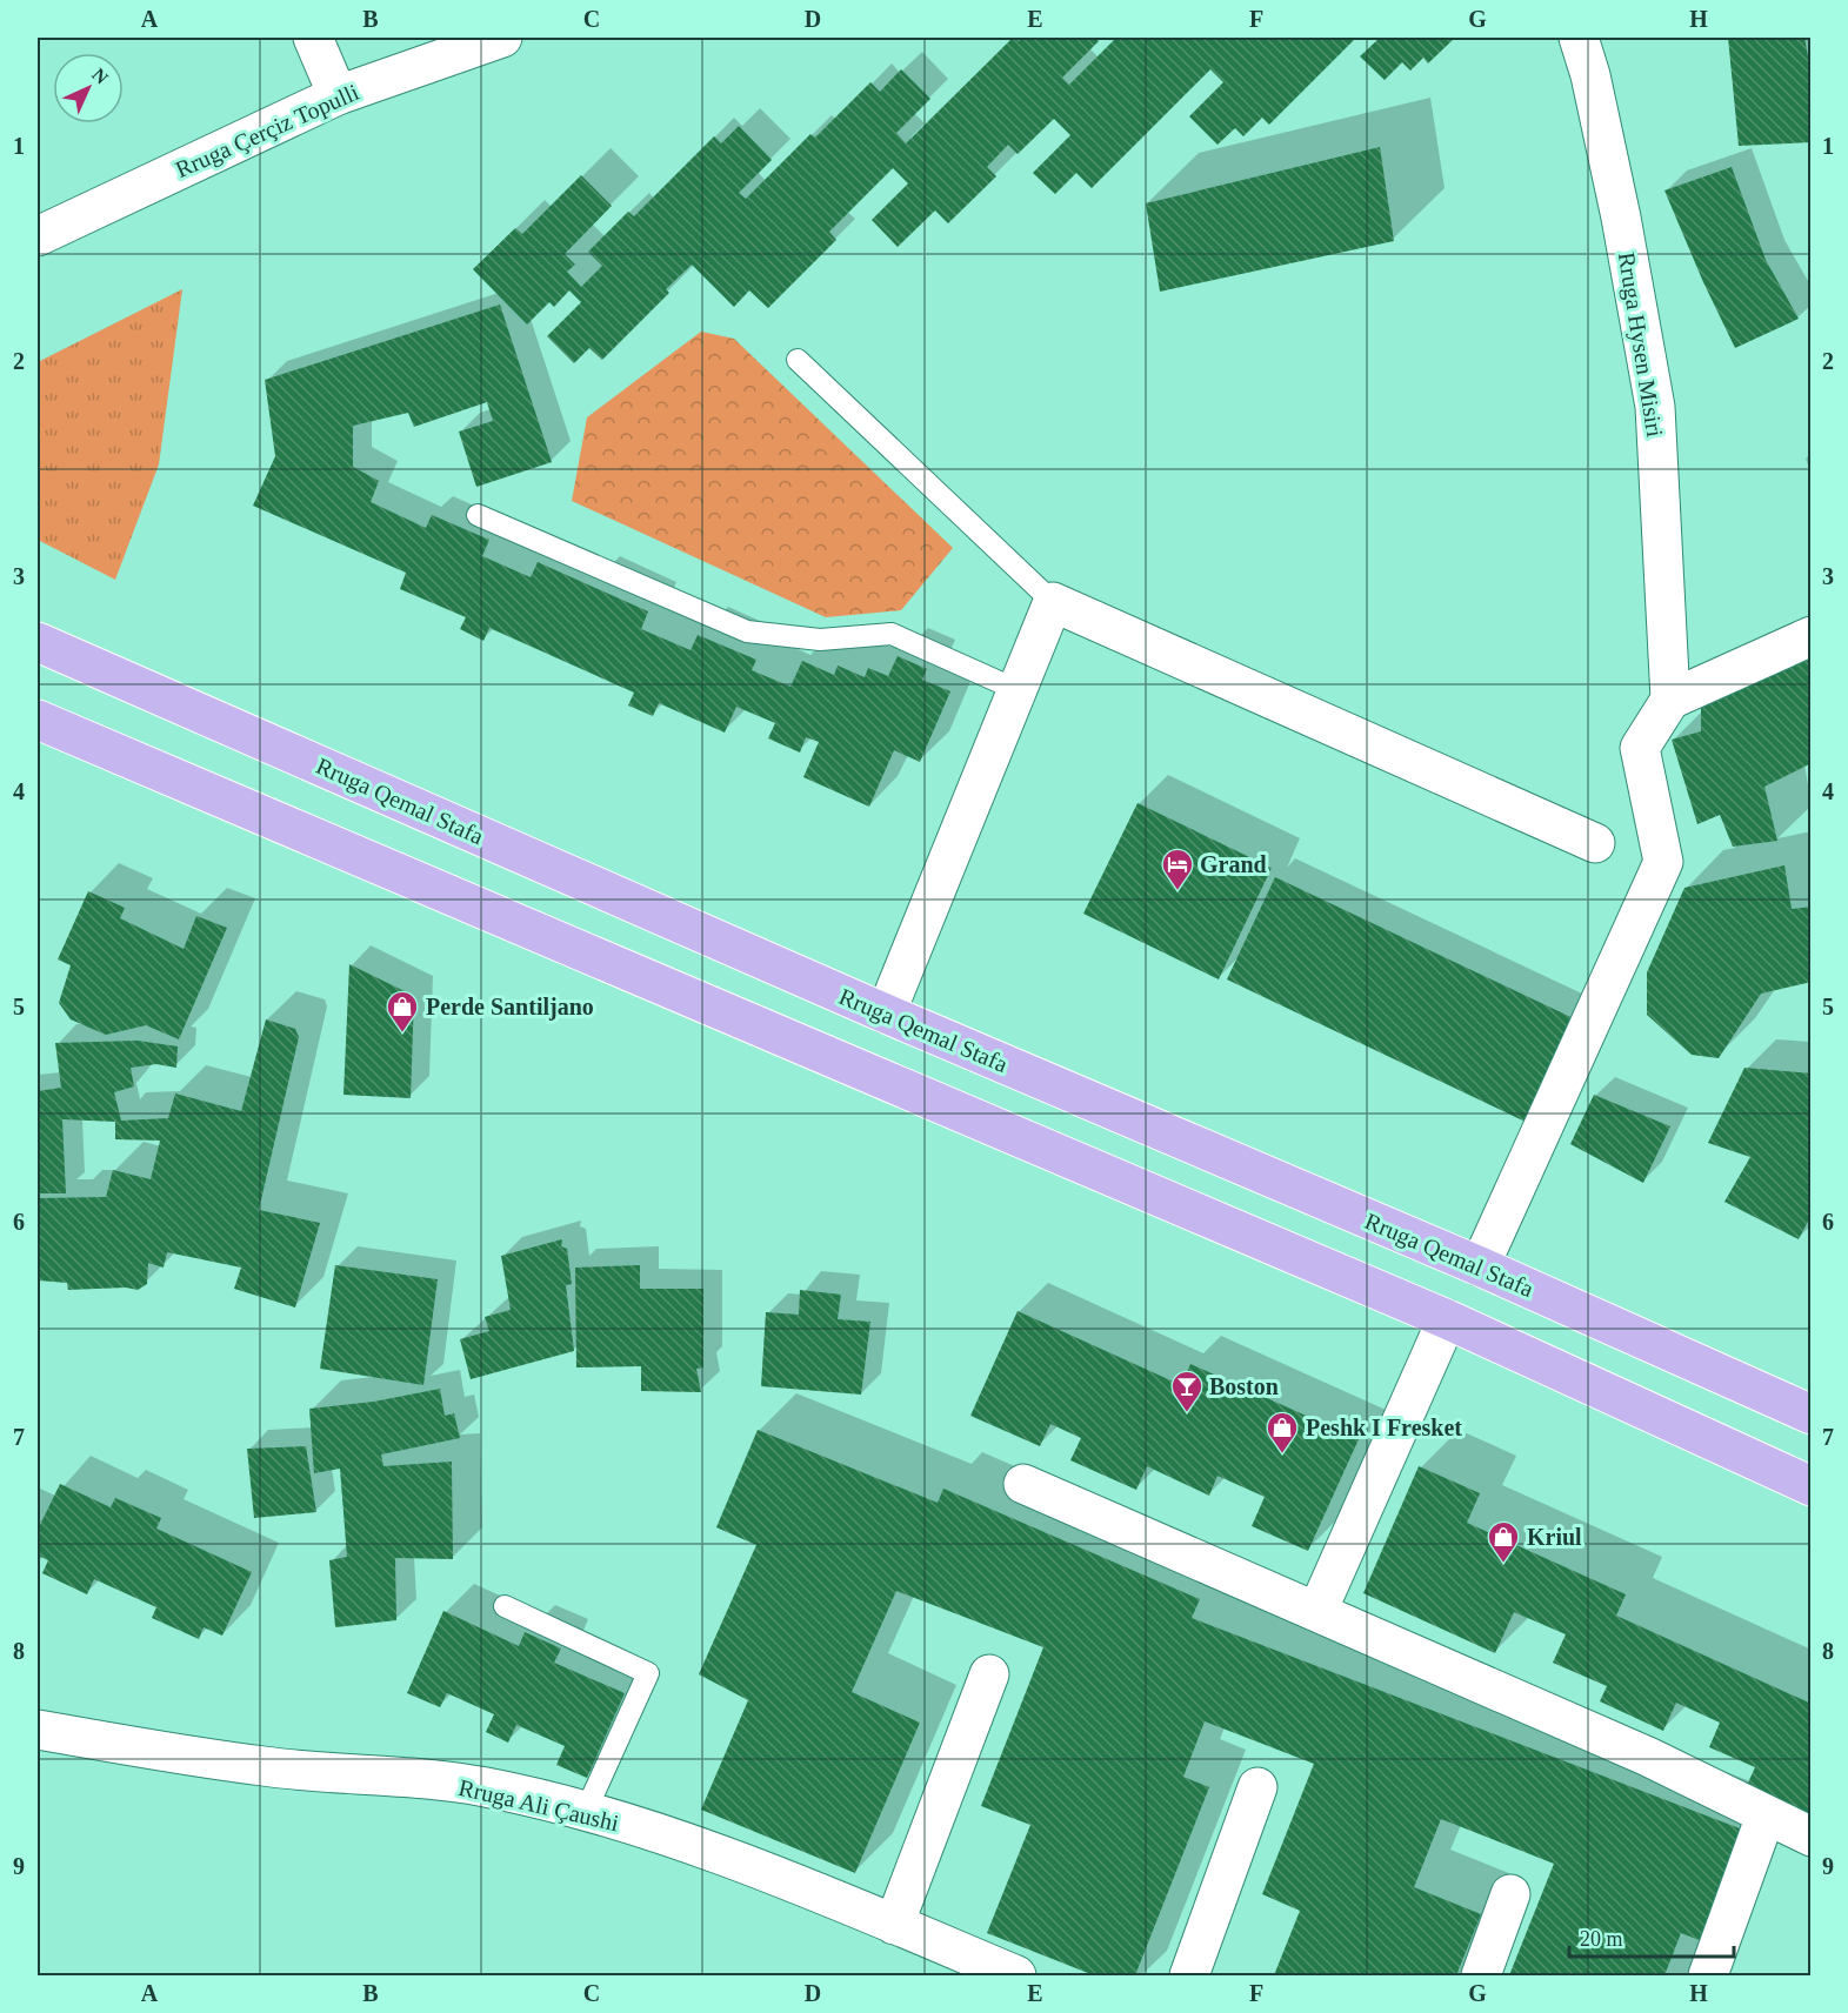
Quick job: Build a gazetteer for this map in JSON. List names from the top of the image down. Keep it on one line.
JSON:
{"streets":{"main road":["Rruga Qemal Stafa"],"street":["Rruga Çerçiz Topulli","Rruga Hysen Misiri","Rruga Ali Çaushi"]},"places":{"hotel":["Grand"],"shop":["Perde Santiljano","Peshk I Fresket","Kriul"],"bar":["Boston"]},"scale_bar":"20 m","north":"top right","grid":{"columns":["A","B","C","D","E","F","G","H"],"rows":["1","2","3","4","5","6","7","8","9"]}}
